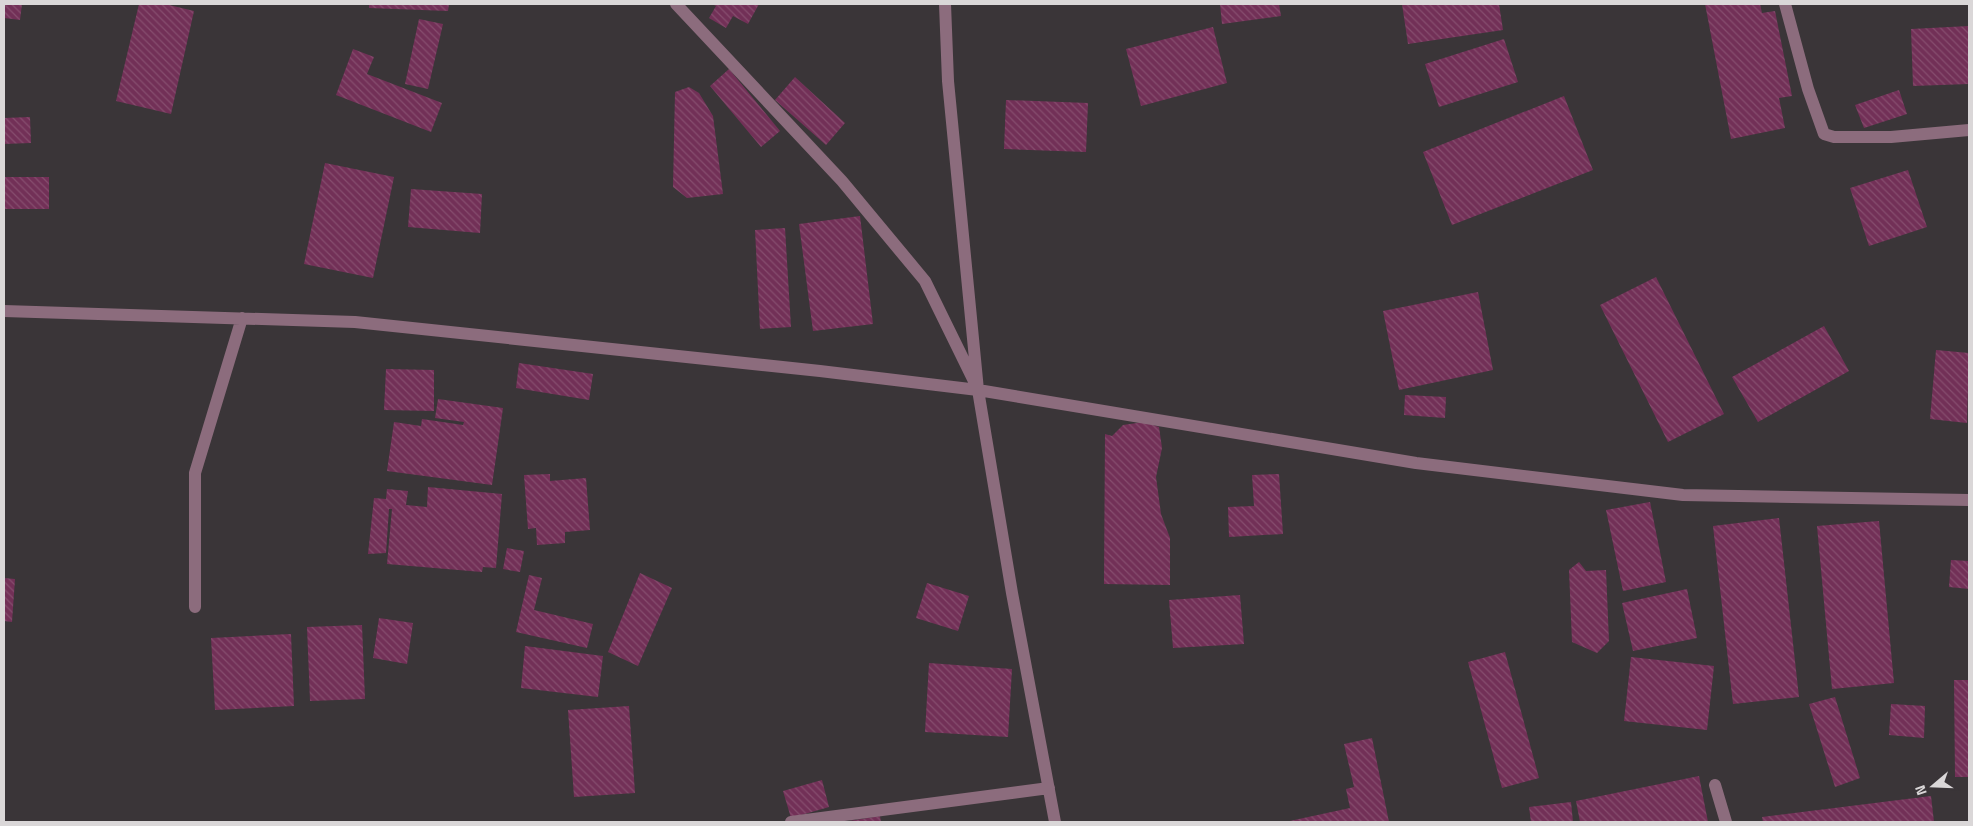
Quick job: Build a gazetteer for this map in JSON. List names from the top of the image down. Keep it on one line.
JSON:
{"north":"left"}
